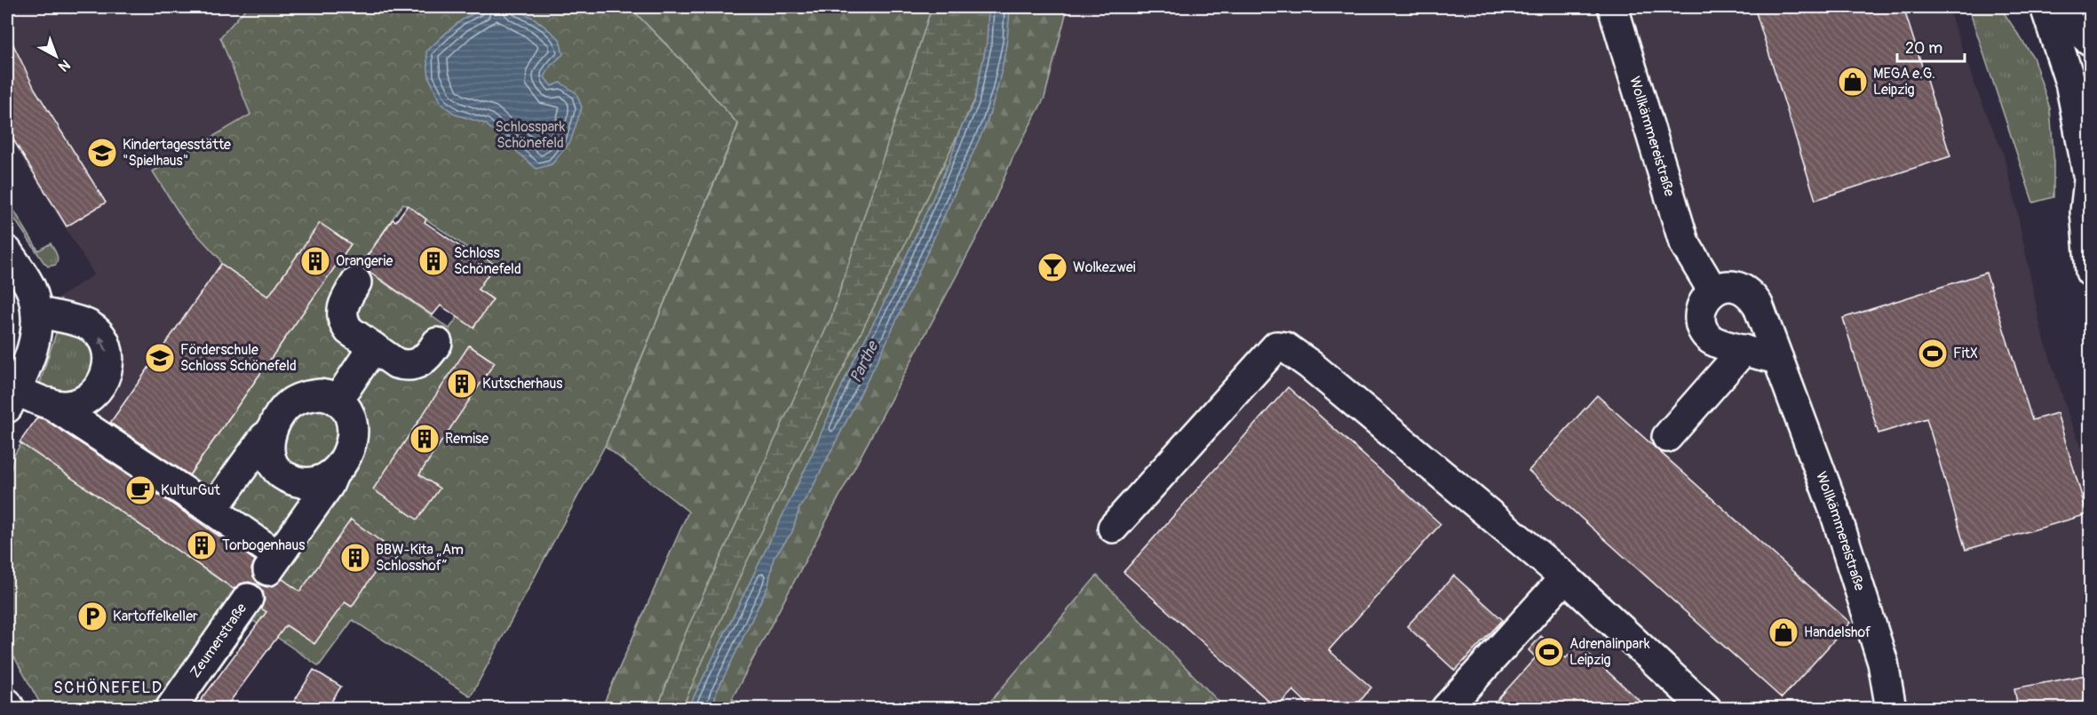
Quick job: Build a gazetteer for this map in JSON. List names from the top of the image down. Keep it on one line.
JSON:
{"streets":{"street":["Wollkämmereistraße","Zeumerstraße"]},"districts":["SCHÖNEFELD"],"water":["Parthe"],"parks":["Schlosspark Schönefeld"],"places":{"shop":["MEGA e.G. Leipzig","Handelshof"],"school or university":["Kindertagesstätte \"Spielhaus\"","Förderschule Schloss Schönefeld"],"building":["Orangerie","Schloss Schönefeld","Kutscherhaus","Remise","Torbogenhaus","BBW-Kita „Am Schlosshof“"],"bar":["Wolkezwei"],"sports":["FitX","Adrenalinpark Leipzig"],"cafe":["KulturGut"],"parking":["Kartoffelkeller"]},"scale_bar":"20 m","north":"bottom right"}
